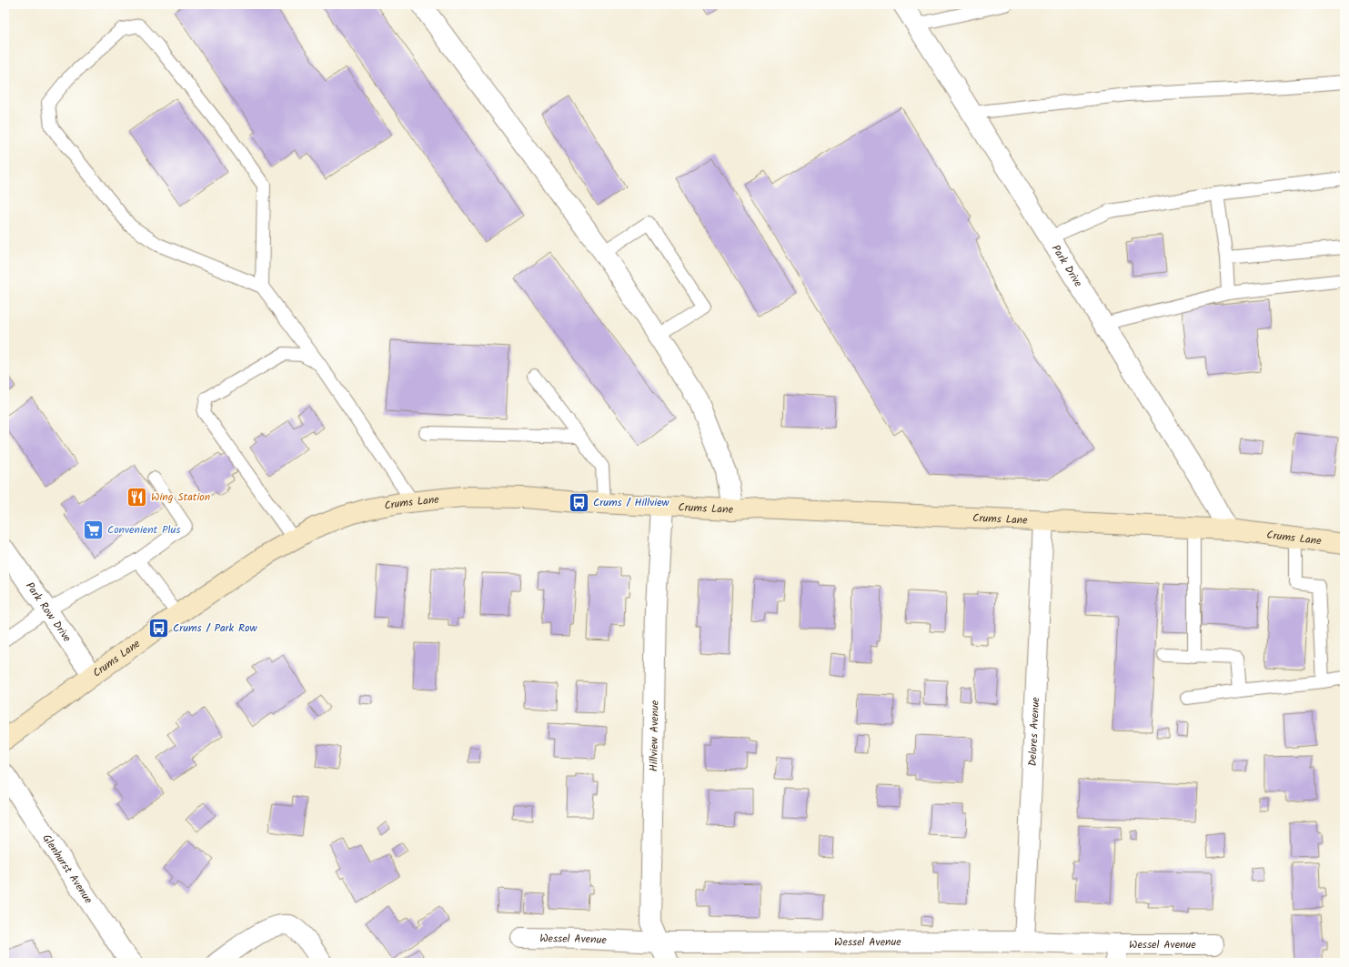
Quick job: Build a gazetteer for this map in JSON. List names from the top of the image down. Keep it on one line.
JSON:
{"streets":{"main road":["Crums Lane"],"street":["Park Drive","Park Row Drive","Delores Avenue","Hillview Avenue","Glenhurst Avenue","Wessel Avenue"]},"crossings":[["Park Drive","Crums Lane"],["Crums Lane","Park Row Drive"],["Crums Lane","Delores Avenue"],["Crums Lane","Hillview Avenue"],["Delores Avenue","Wessel Avenue"],["Hillview Avenue","Wessel Avenue"]],"places":{"restaurant":["Wing Station"],"bus stop":["Crums / Hillview","Crums / Park Row"],"supermarket":["Convenient Plus"]}}
